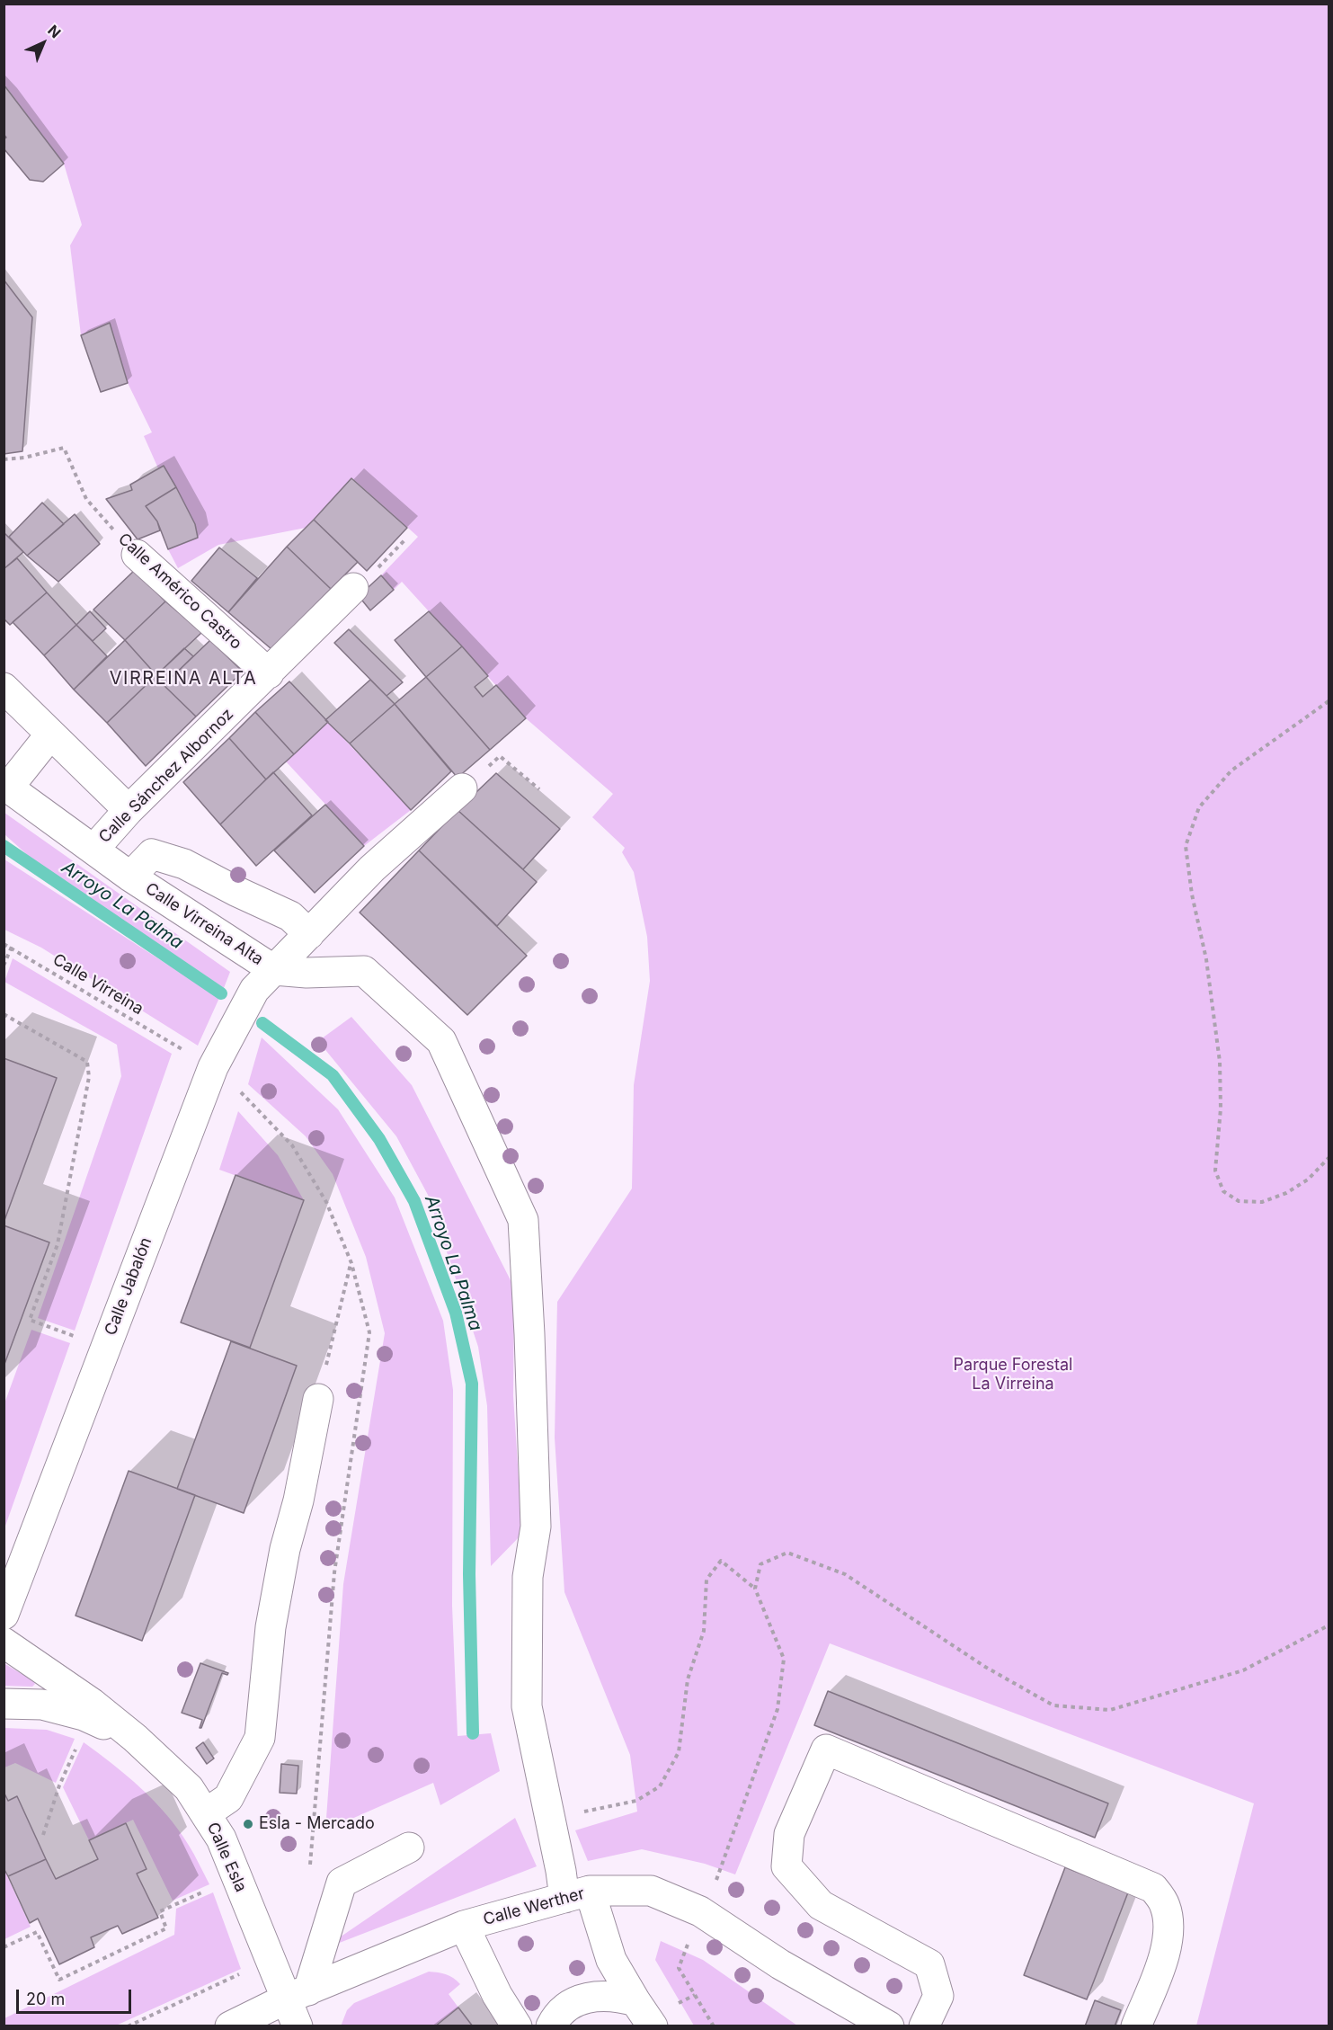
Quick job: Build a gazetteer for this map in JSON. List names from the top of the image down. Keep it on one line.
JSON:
{"streets":{"street":["Calle Américo Castro","Calle Sánchez Albornoz","Calle Virreina Alta","Calle Jabalón","Calle Esla","Calle Werther"],"path":["Calle Virreina"]},"crossings":[["Calle Américo Castro","Calle Sánchez Albornoz"],["Calle Sánchez Albornoz","Calle Virreina Alta"],["Calle Virreina Alta","Calle Jabalón"],["Calle Esla","Calle Werther"]],"districts":["VIRREINA ALTA"],"water":["Arroyo La Palma"],"parks":["Parque Forestal La Virreina"],"places":["Esla - Mercado"],"scale_bar":"20 m","north":"top right"}
